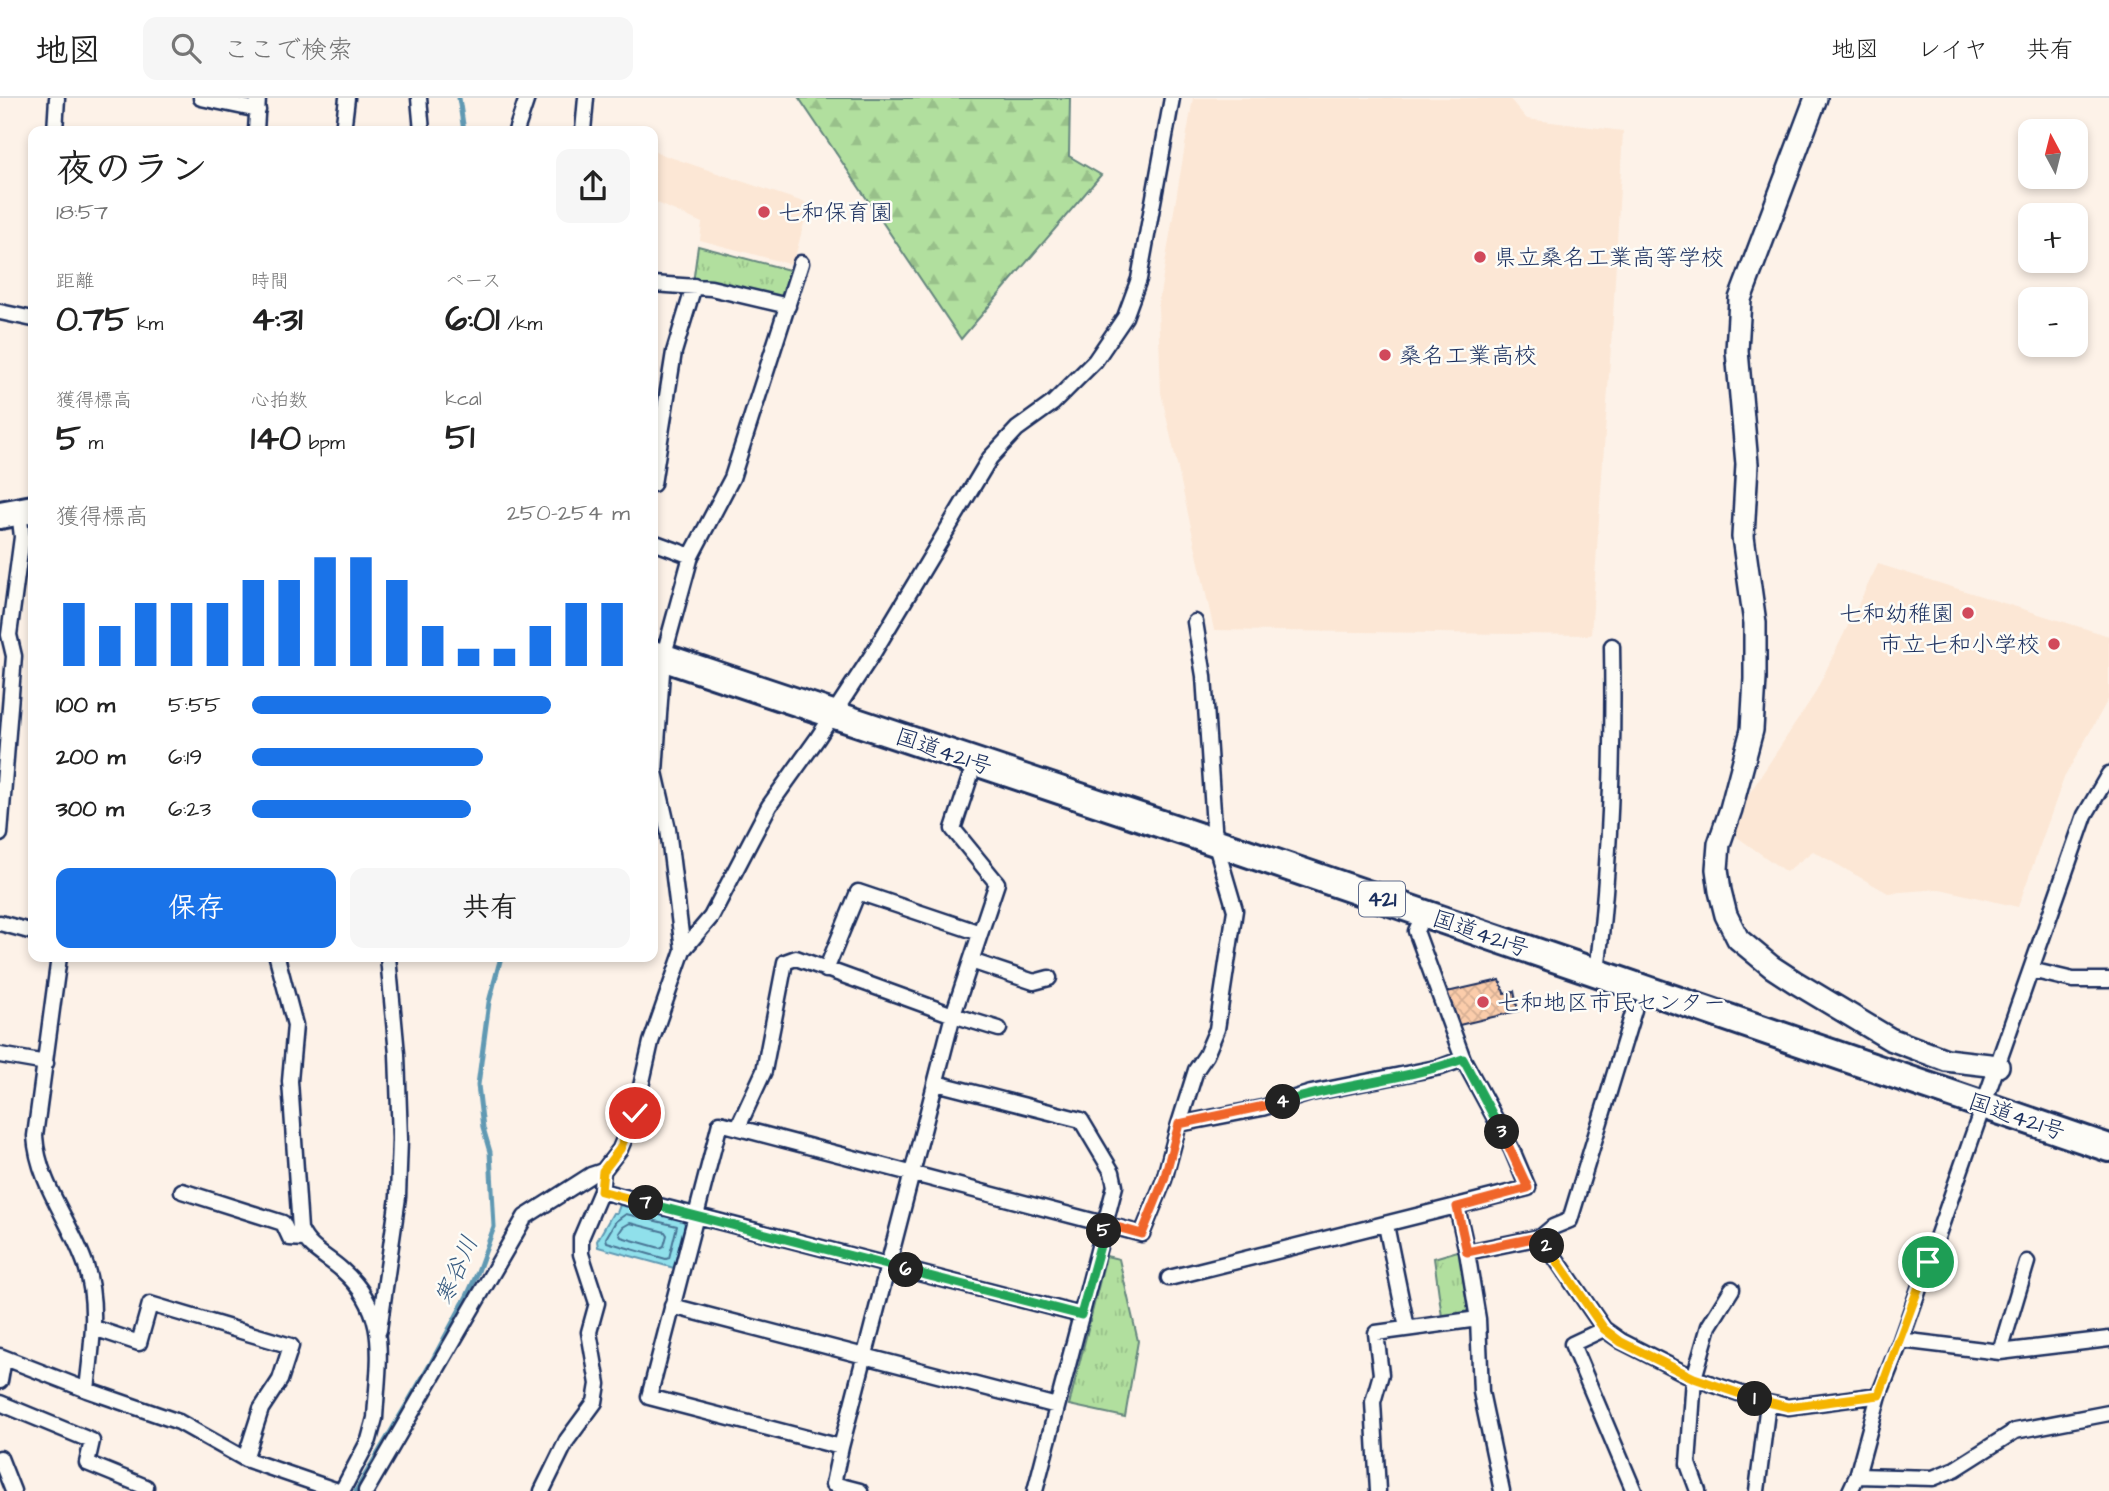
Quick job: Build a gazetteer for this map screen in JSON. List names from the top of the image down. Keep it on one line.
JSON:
{"streets":{"highway":["国道421号","421"]},"water":["寒谷川"],"places":["七和保育園","県立桑名工業高等学校","桑名工業高校","七和幼稚園","市立七和小学校","七和地区市民センター"],"north":"top","page":{"header":"地図","search":"ここで検索","nav":["地図","レイヤ","共有"],"map_buttons":["+","−"],"heading":["夜のラン","18:57"],"stats":[["距離","0.75 km"],["時間","4:31"],["ペース","6:01 /km"],["獲得標高","5 m"],["心拍数","140 bpm"],["kcal","51"]],"chart":["獲得標高","250–254 m"],"list":[{"name":"100 m","note":"5:55"},{"name":"200 m","note":"6:19"},{"name":"300 m","note":"6:23"}],"buttons":["保存","共有"],"pins":["4","3","7","5","2","6","1"]}}
